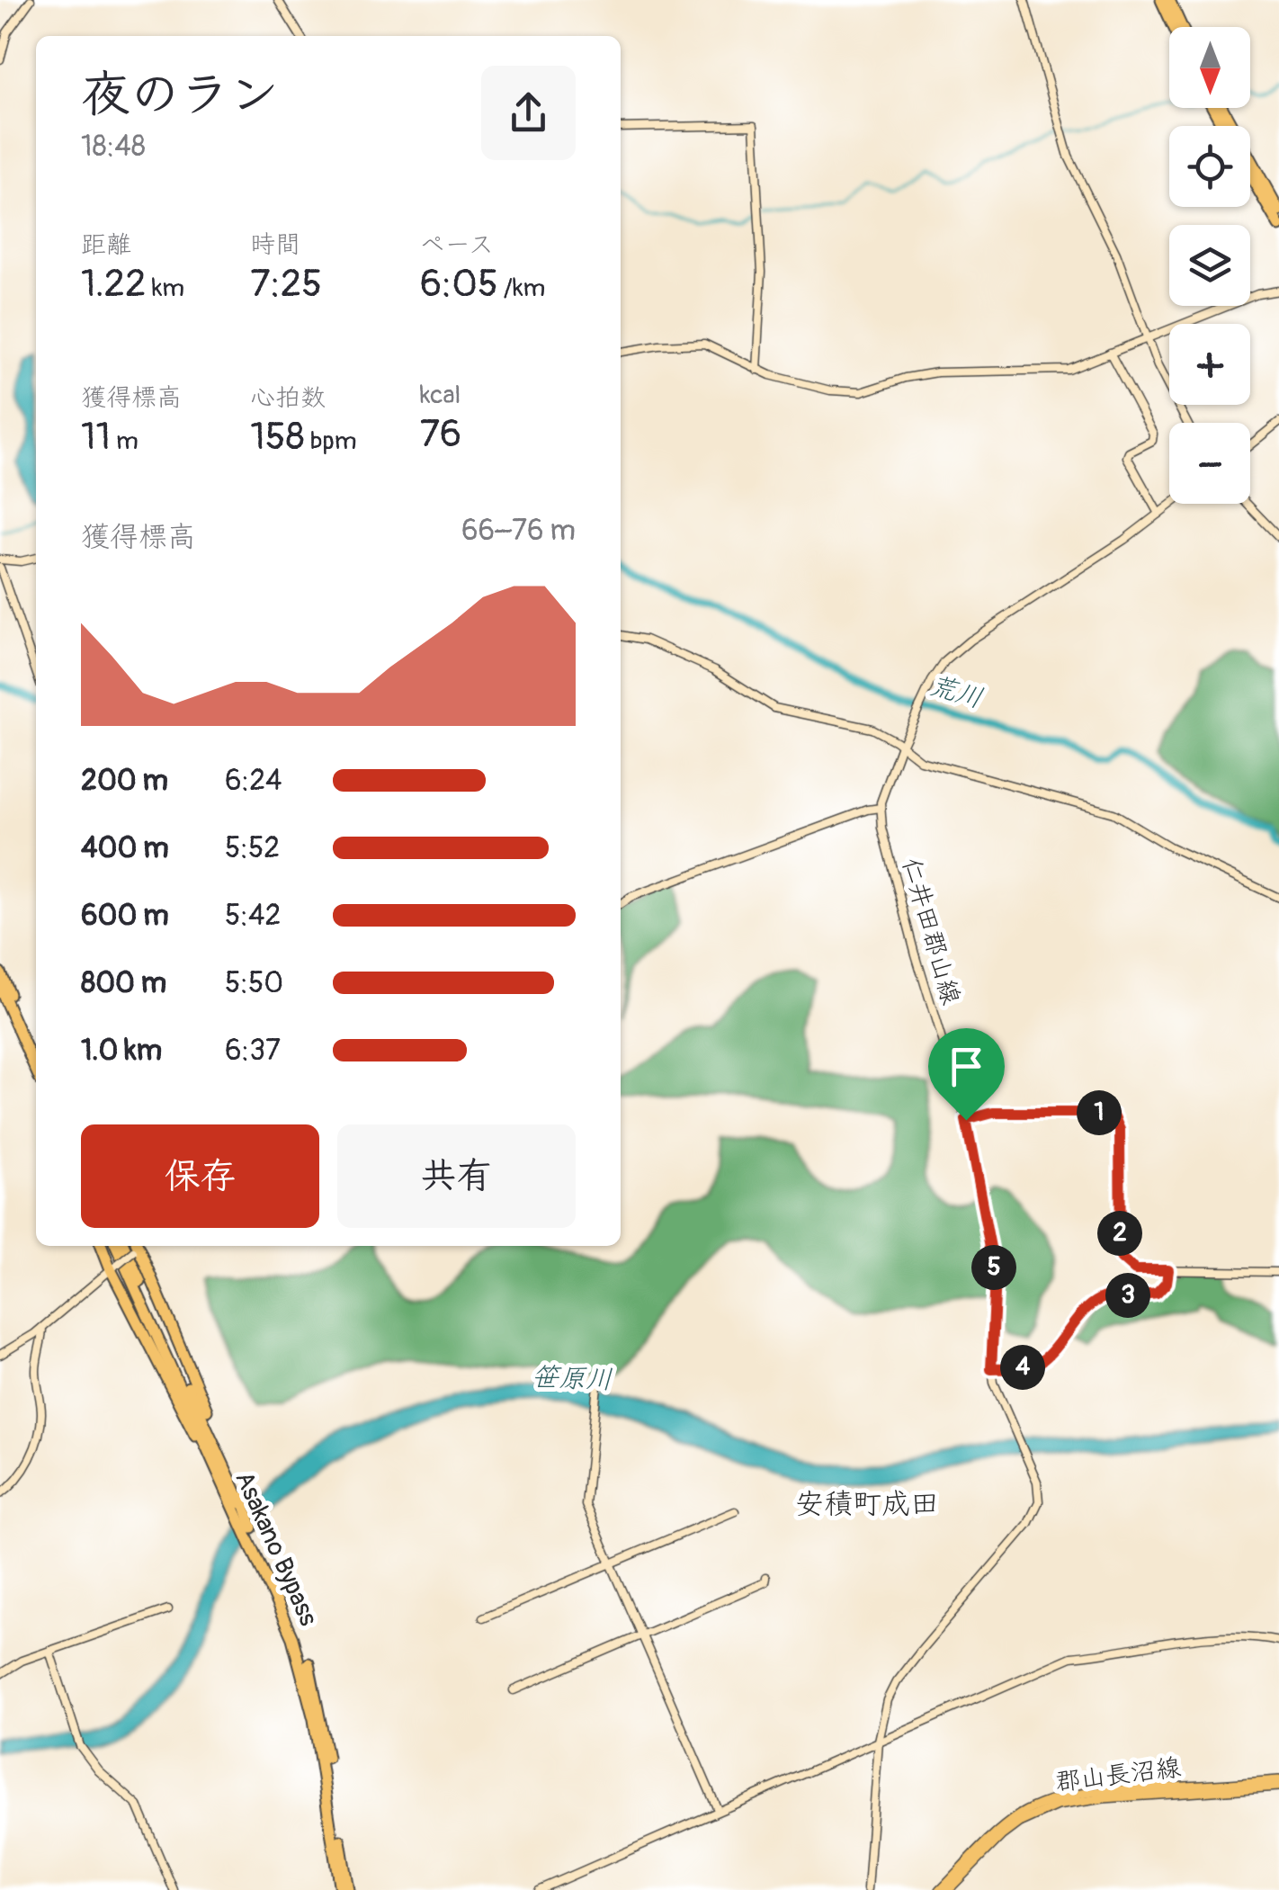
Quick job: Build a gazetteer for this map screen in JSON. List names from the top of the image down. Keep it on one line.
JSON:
{"streets":{"highway":["Asakano Bypass"],"main road":["郡山長沼線"],"street":["仁井田郡山線"]},"districts":["安積町成田"],"water":["荒川","笹原川"],"north":"bottom","page":{"map_buttons":["+","−"],"heading":["夜のラン","18:48"],"stats":[["距離","1.22 km"],["時間","7:25"],["ペース","6:05 /km"],["獲得標高","11 m"],["心拍数","158 bpm"],["kcal","76"]],"chart":["獲得標高","66–76 m"],"list":[{"name":"200 m","note":"6:24"},{"name":"400 m","note":"5:52"},{"name":"600 m","note":"5:42"},{"name":"800 m","note":"5:50"},{"name":"1.0 km","note":"6:37"}],"pins":["1","2","5","3","4"],"buttons":["保存","共有"]}}
